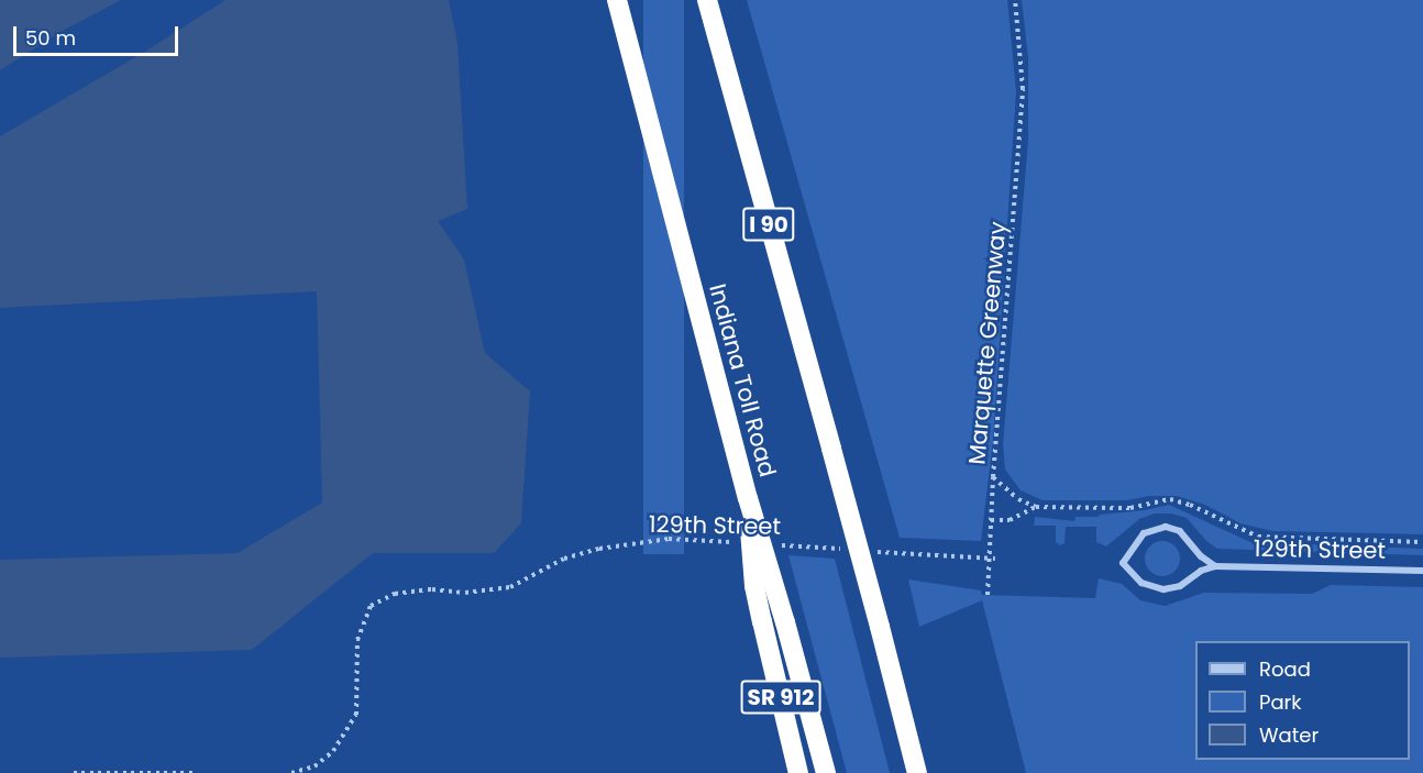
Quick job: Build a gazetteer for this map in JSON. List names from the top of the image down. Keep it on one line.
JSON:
{"streets":{"highway":["I 90","Indiana Toll Road","SR 912"],"street":["129th Street"],"path":["Marquette Greenway"]},"crossings":[["Indiana Toll Road","SR 912"]],"legend":["Road","Park","Water"],"scale_bar":"50 m"}
